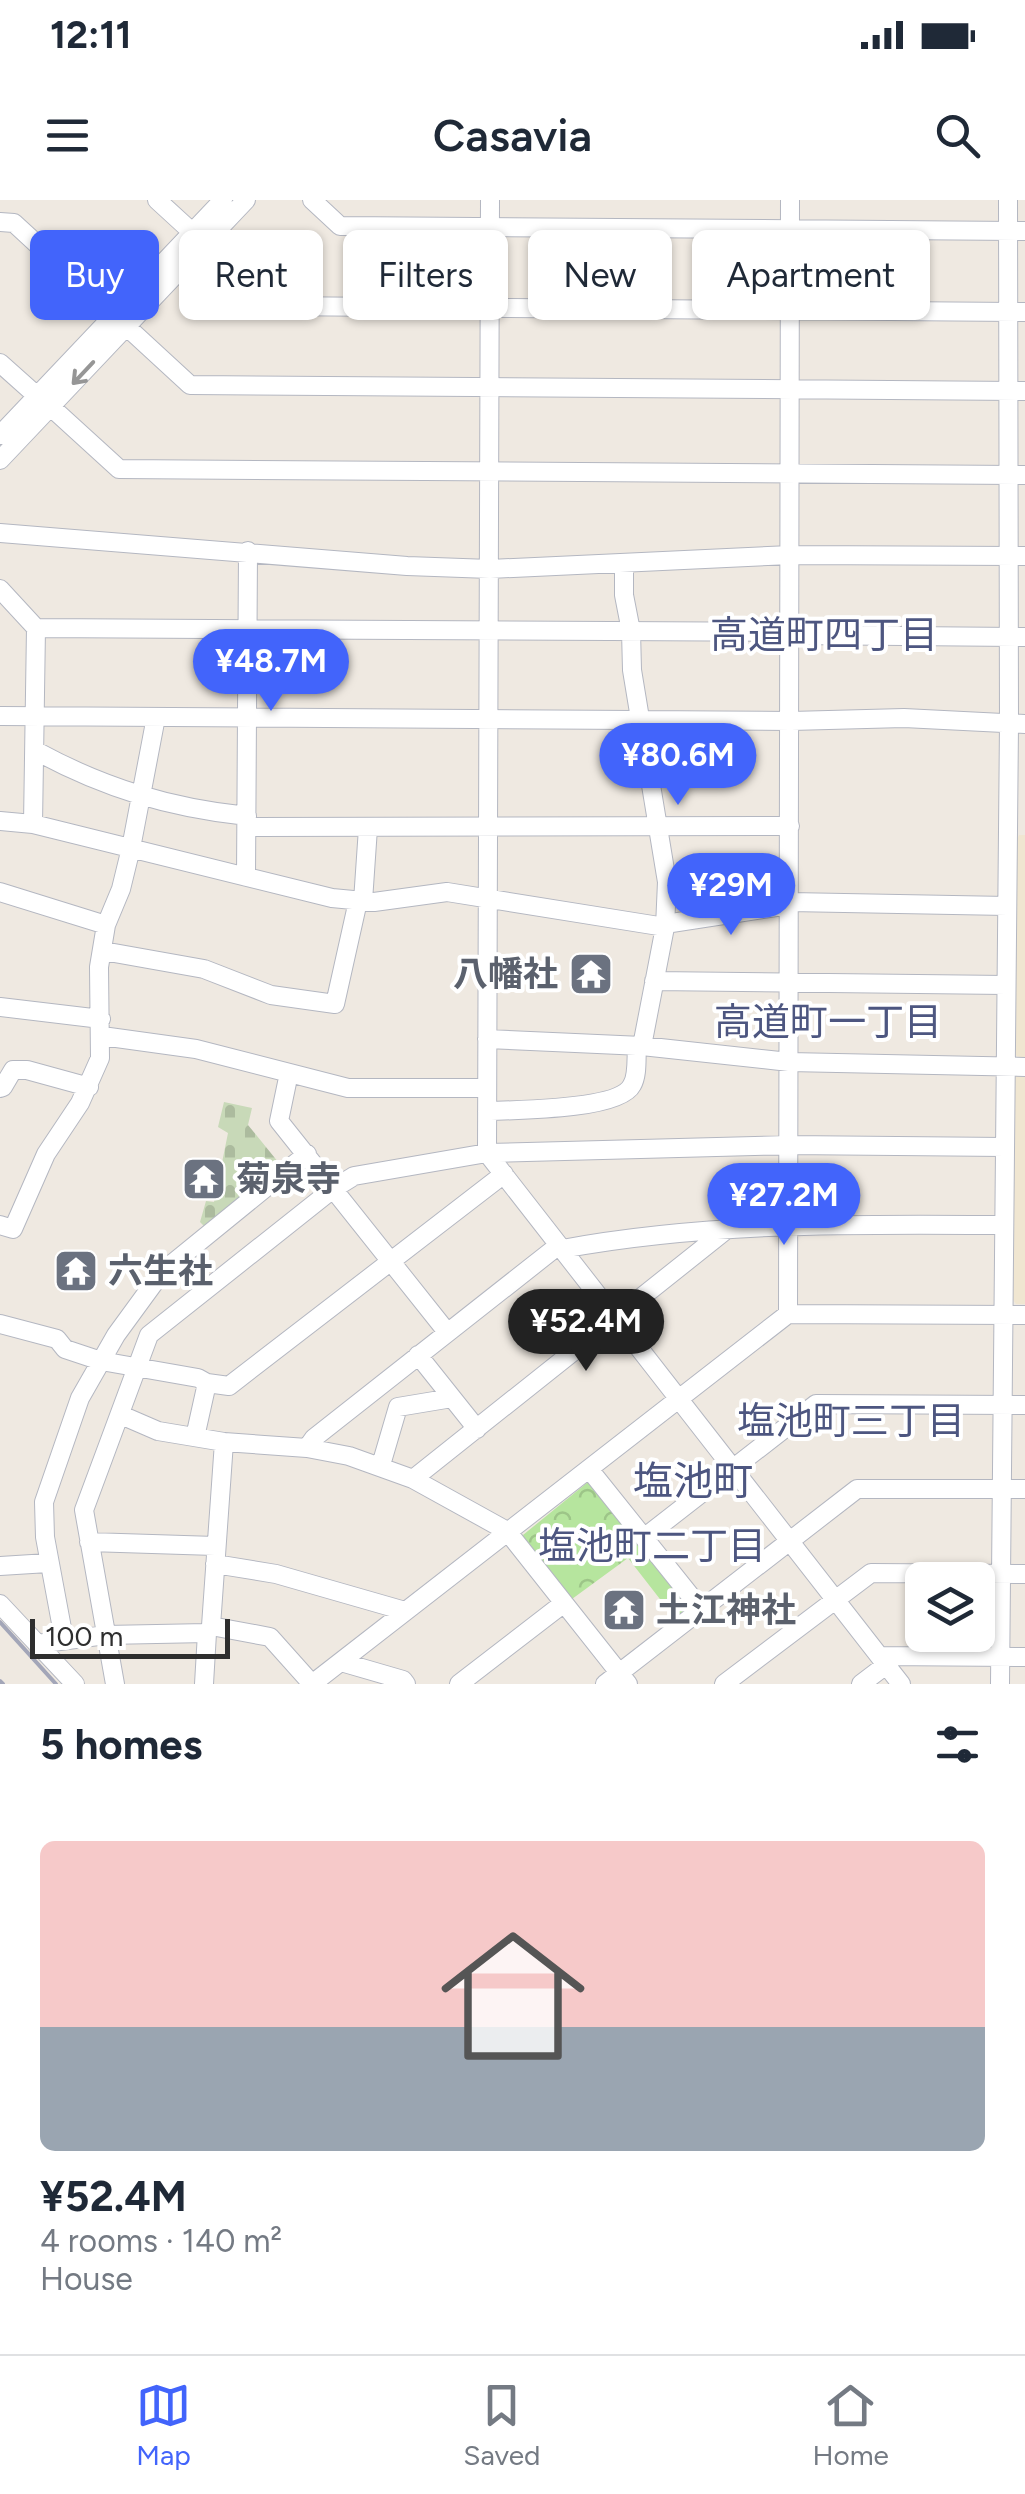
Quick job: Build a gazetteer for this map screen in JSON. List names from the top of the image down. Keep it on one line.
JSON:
{"districts":["高道町四丁目","高道町一丁目","塩池町三丁目","塩池町","塩池町二丁目"],"places":{"temple":["八幡社","菊泉寺","六生社","土江神社"]},"scale_bar":"100 m","page":{"status":"12:11","header":"Casavia","chip":["Buy","Rent","Filters","New","Apartment"],"price":["¥48.7M","¥80.6M","¥29M","¥27.2M","¥52.4M"],"scale":"100 m","heading":"5 homes","list":[{"name":"¥52.4M","note":"4 rooms · 140 m² · House"}],"tabs":["Map","Saved","Home"]}}
